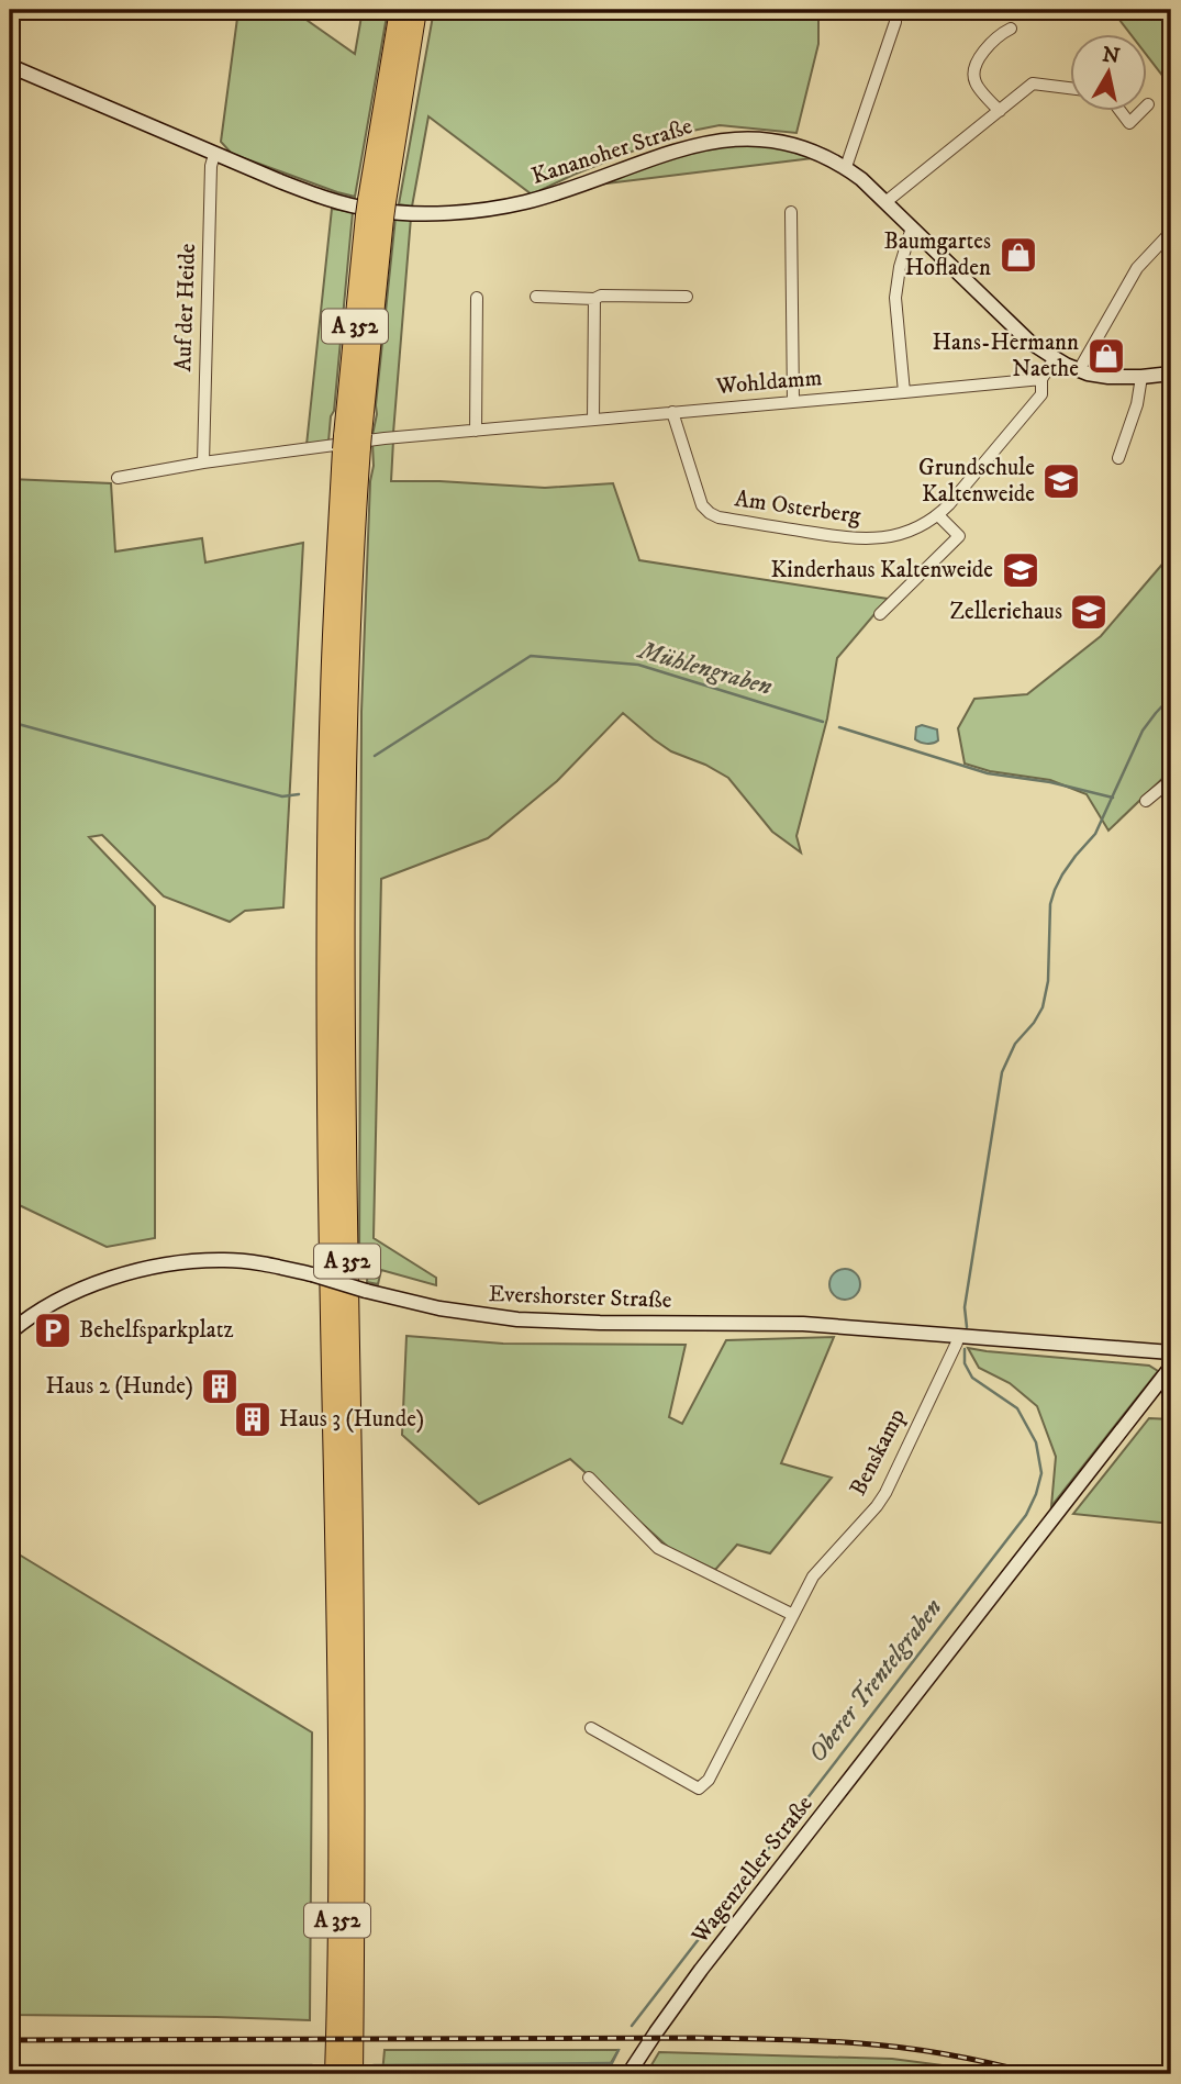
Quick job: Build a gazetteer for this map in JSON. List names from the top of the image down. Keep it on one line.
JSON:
{"streets":{"highway":["A 352"],"street":["Kananoher Straße","Auf der Heide","Wohldamm","Am Osterberg","Evershorster Straße","Benskamp","Wagenzeller Straße"]},"crossings":[["Kananoher Straße","Auf der Heide"],["Auf der Heide","Wohldamm"],["Wohldamm","Am Osterberg"],["Evershorster Straße","Benskamp"]],"water":["Mühlengraben","Oberer Trentelgraben"],"places":{"shop":["Baumgartes Hofladen","Hans-Hermann Naethe"],"school or university":["Grundschule Kaltenweide","Kinderhaus Kaltenweide","Zelleriehaus"],"parking":["Behelfsparkplatz"],"building":["Haus 2 (Hunde)","Haus 3 (Hunde)"]},"north":"top"}
